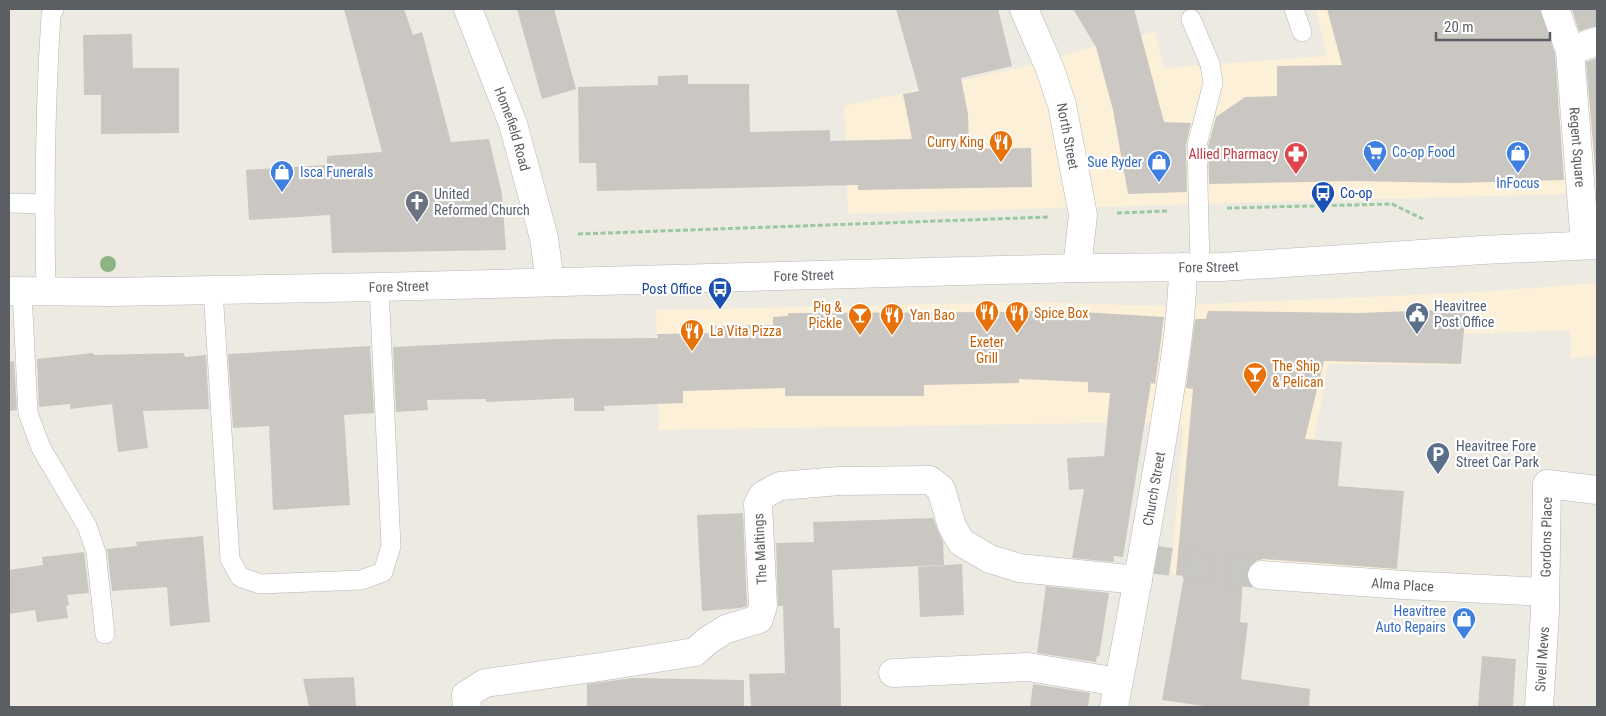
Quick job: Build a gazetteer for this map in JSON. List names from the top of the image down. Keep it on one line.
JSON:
{"streets":{"street":["Homefield Road","North Street","Regent Square","Fore Street","Church Street","Gordons Place","The Maltings","Alma Place","Sivell Mews"]},"crossings":[["Homefield Road","Fore Street"],["North Street","Fore Street"],["Regent Square","Fore Street"],["Fore Street","Church Street"],["Church Street","The Maltings"],["Gordons Place","Alma Place"],["Gordons Place","Sivell Mews"],["Alma Place","Sivell Mews"]],"places":{"restaurant":["Curry King","Exeter Grill","Spice Box","Yan Bao","La Vita Pizza"],"supermarket":["Co-op Food"],"shop":["InFocus","Sue Ryder","Isca Funerals","Heavitree Auto Repairs"],"pharmacy":["Allied Pharmacy"],"bus stop":["Co-op","Post Office"],"church":["United Reformed Church"],"public building":["Heavitree Post Office"],"bar":["Pig & Pickle","The Ship & Pelican"],"parking":["Heavitree Fore Street Car Park"]},"scale_bar":"20 m"}
